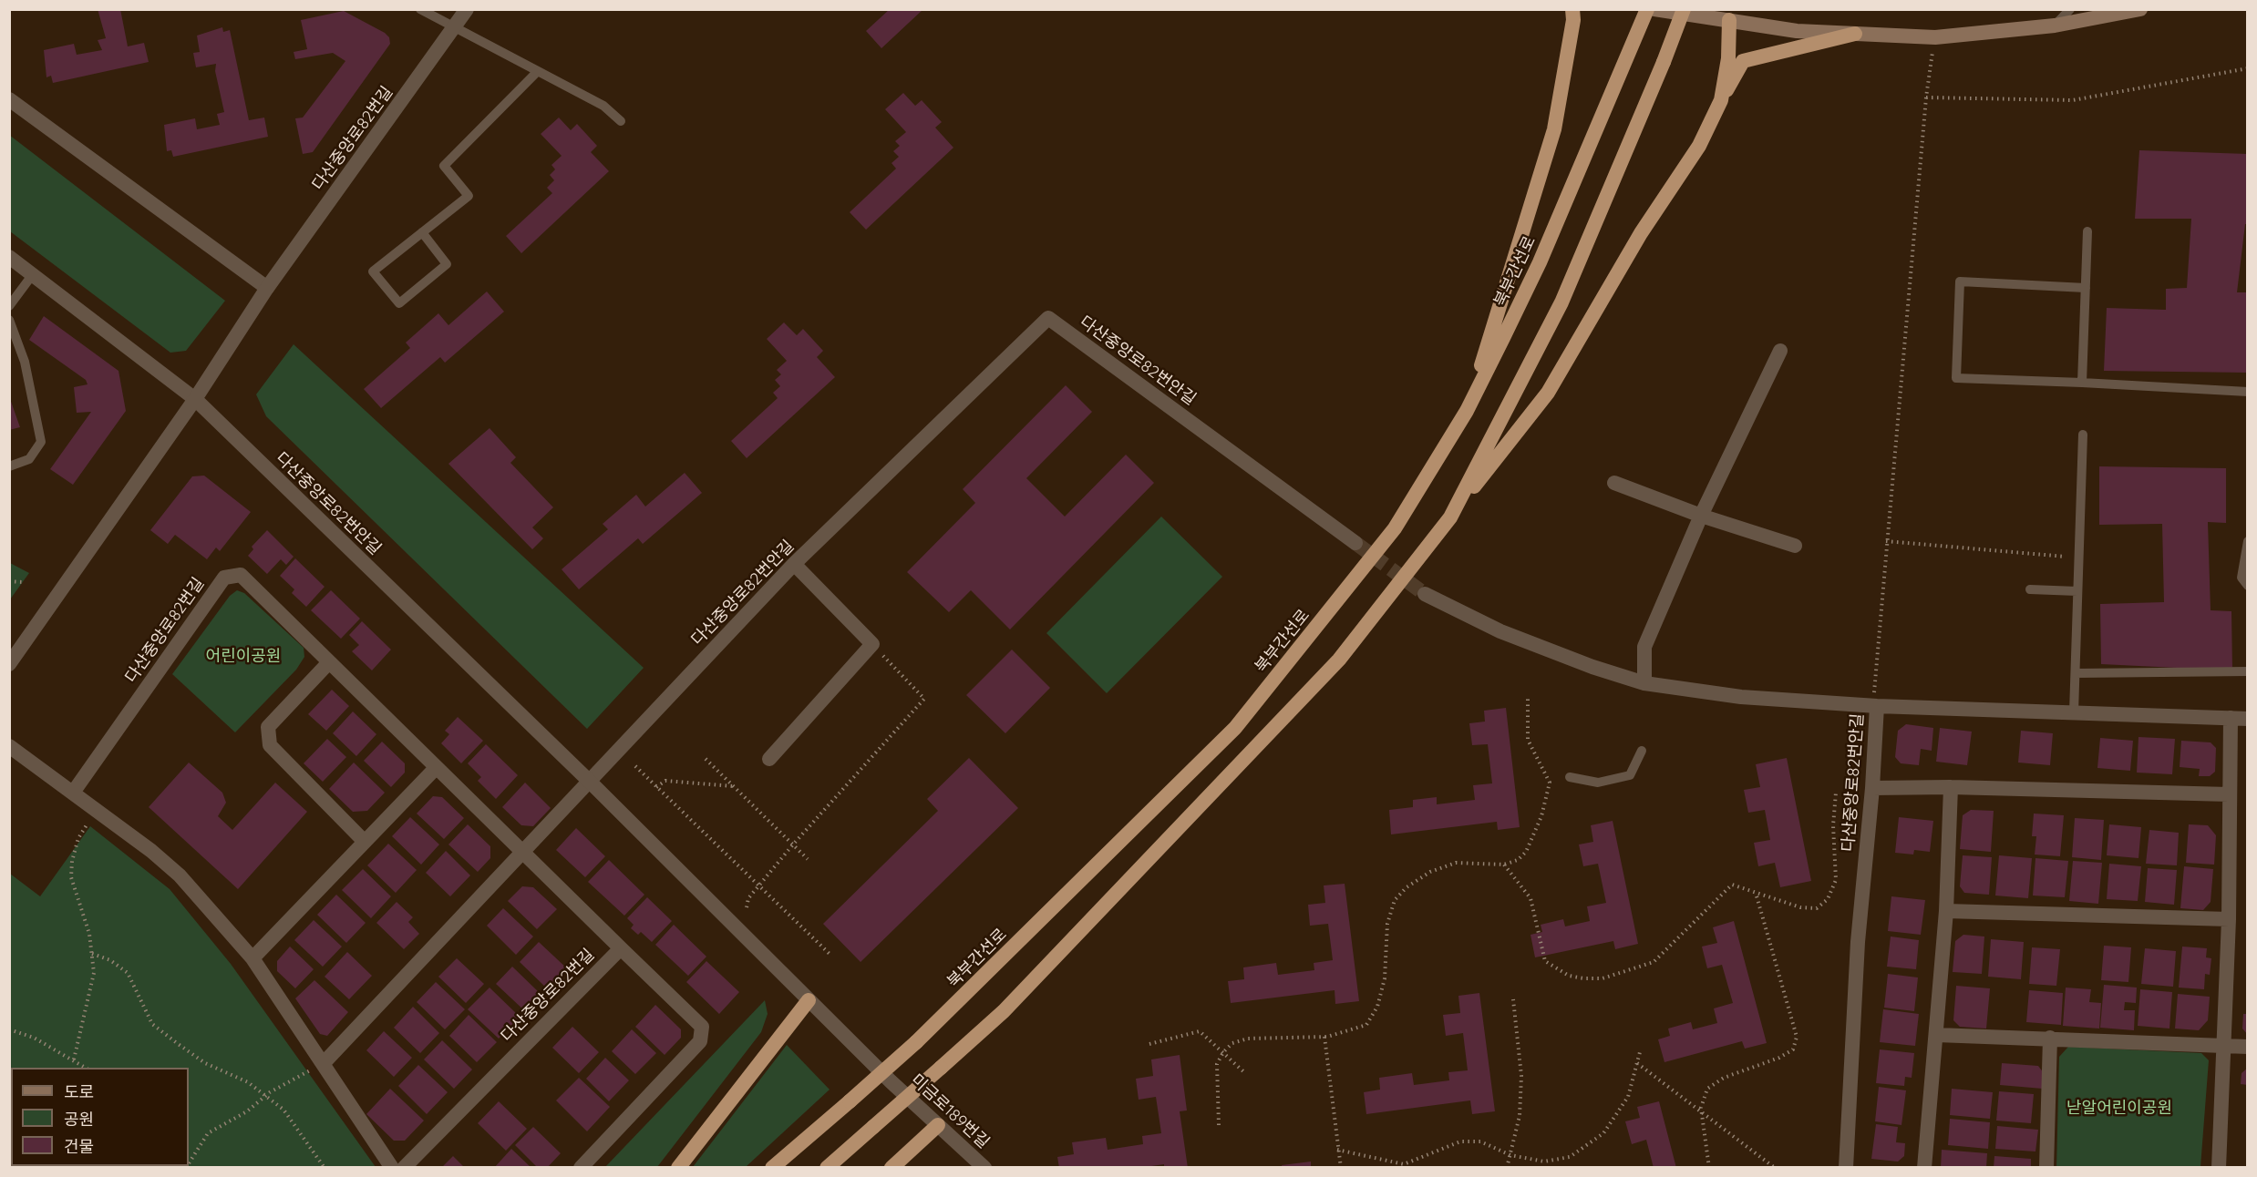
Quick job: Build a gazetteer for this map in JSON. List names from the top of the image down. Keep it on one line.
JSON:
{"streets":{"highway":["북부간선로"],"street":["다산중앙로82번길","다산중앙로82번안길","미금로189번길"]},"crossings":[["다산중앙로82번길","다산중앙로82번안길"],["다산중앙로82번안길","미금로189번길"]],"parks":["어린이공원","낟알어린이공원"],"legend":["도로","공원","건물"]}
